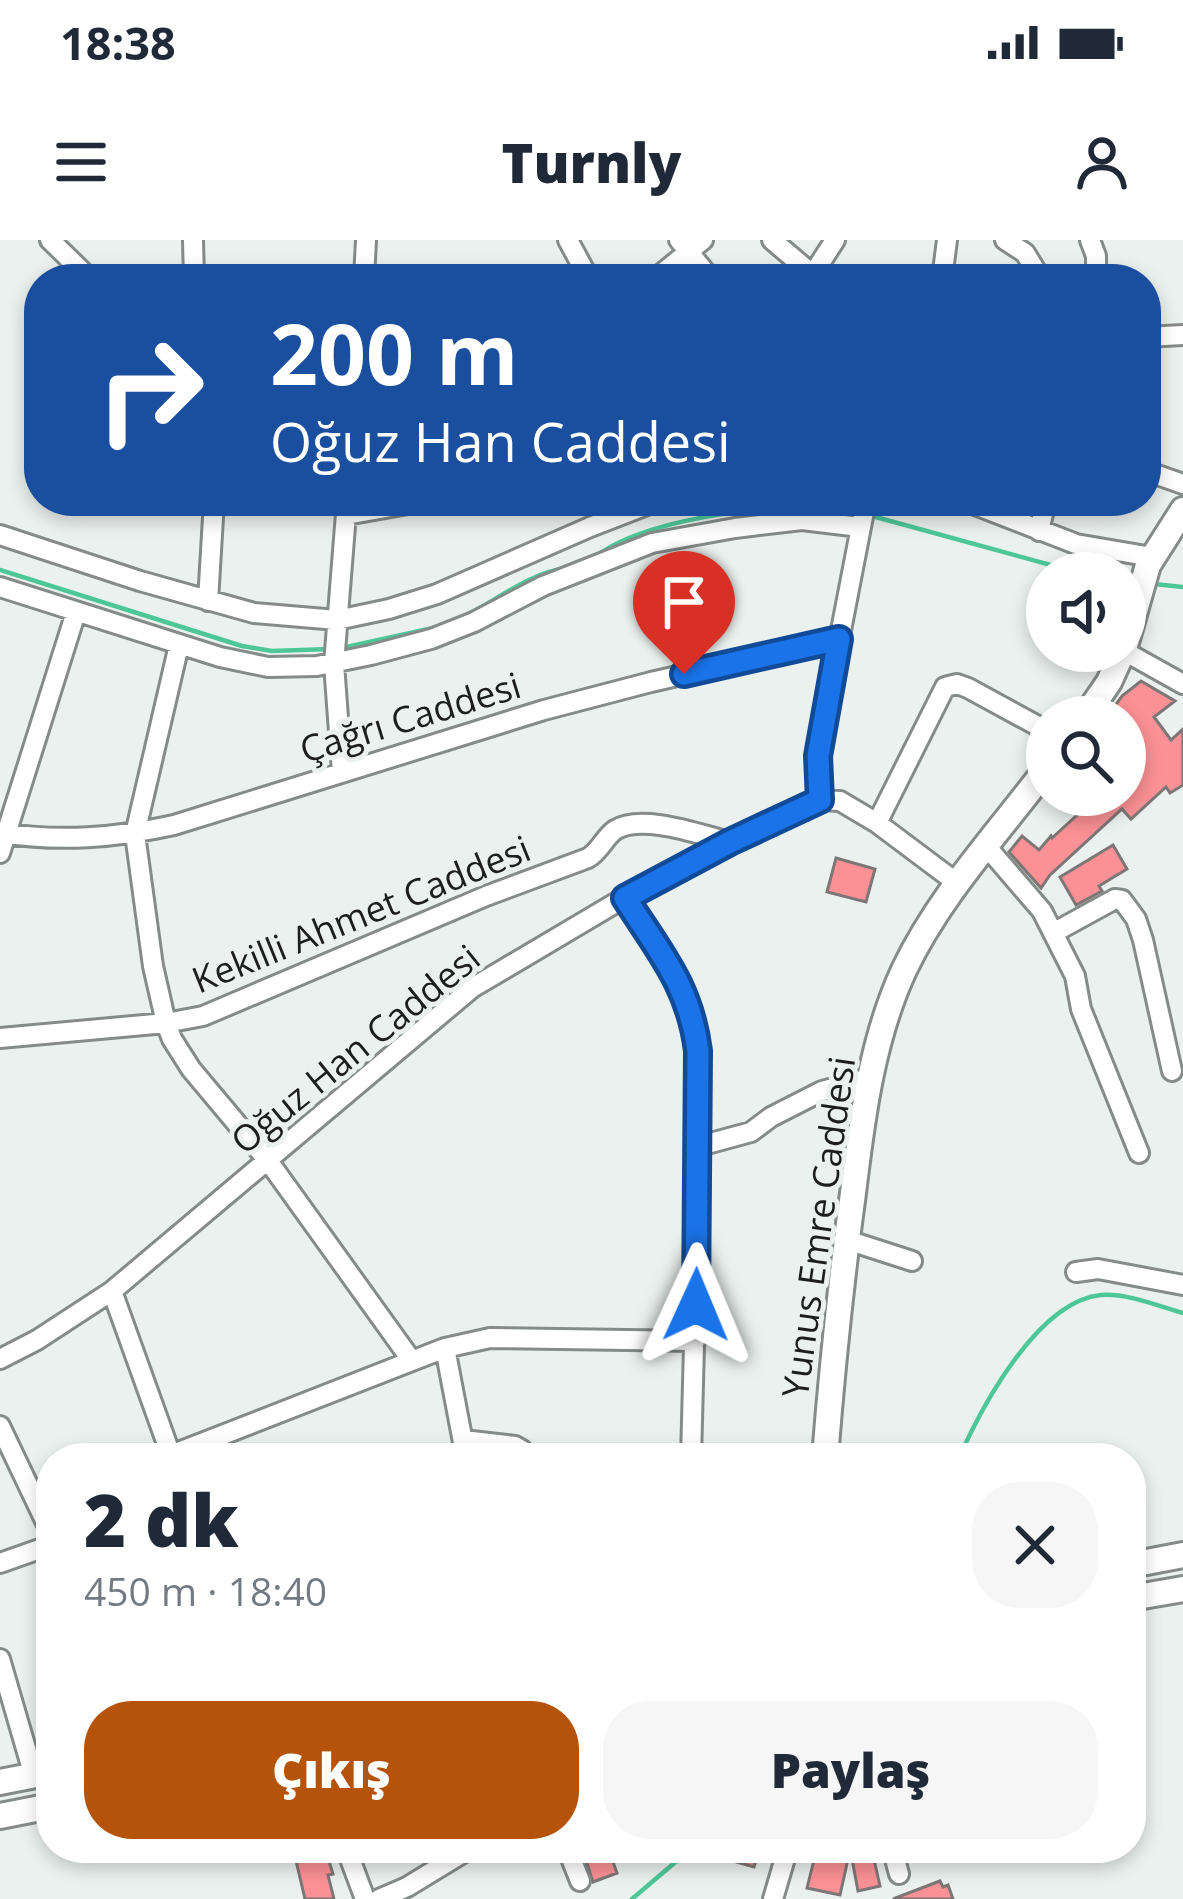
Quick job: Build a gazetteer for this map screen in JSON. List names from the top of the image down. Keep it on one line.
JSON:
{"streets":{"main road":["Yunus Emre Caddesi"],"street":["Çağrı Caddesi","Kekilli Ahmet Caddesi","Oğuz Han Caddesi"]},"crossings":[["Kekilli Ahmet Caddesi","Oğuz Han Caddesi"]],"page":{"status":"18:38","header":"Turnly","turn":["200 m","Oğuz Han Caddesi"],"heading":["2 dk","450 m · 18:40"],"buttons":["Çıkış","Paylaş"]}}
